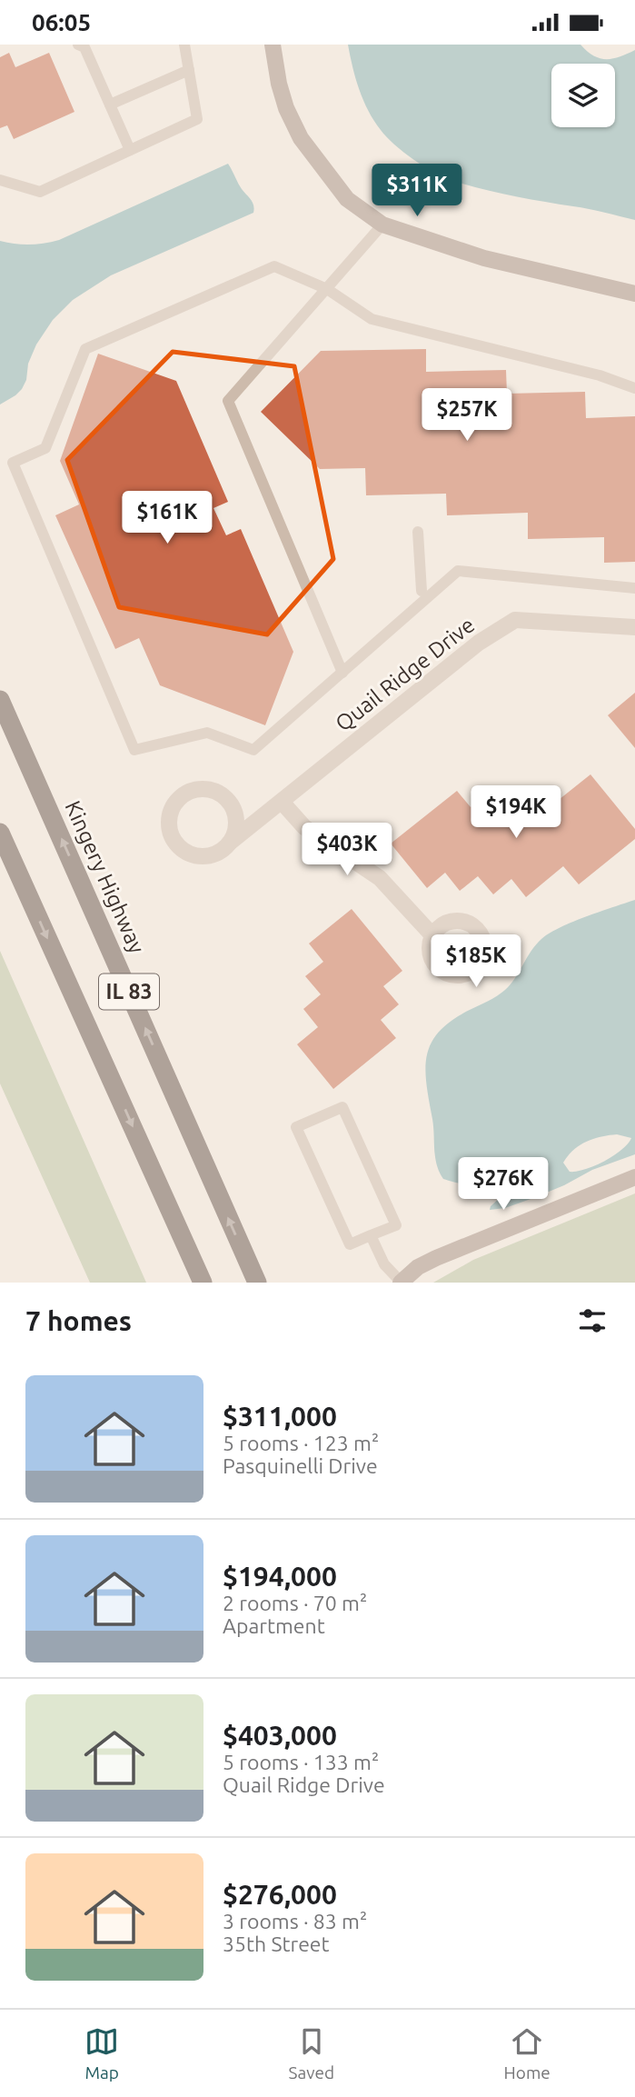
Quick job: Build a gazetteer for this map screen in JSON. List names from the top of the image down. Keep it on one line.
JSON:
{"streets":{"highway":["Kingery Highway","IL 83"],"street":["Quail Ridge Drive"]},"page":{"status":"06:05","price":["$311K","$257K","$161K","$194K","$403K","$185K","$276K"],"heading":"7 homes","list":[{"name":"$311,000","note":"5 rooms · 123 m² · Pasquinelli Drive"},{"name":"$194,000","note":"2 rooms · 70 m² · Apartment"},{"name":"$403,000","note":"5 rooms · 133 m² · Quail Ridge Drive"},{"name":"$276,000","note":"3 rooms · 83 m² · 35th Street"}],"tabs":["Map","Saved","Home"]}}
